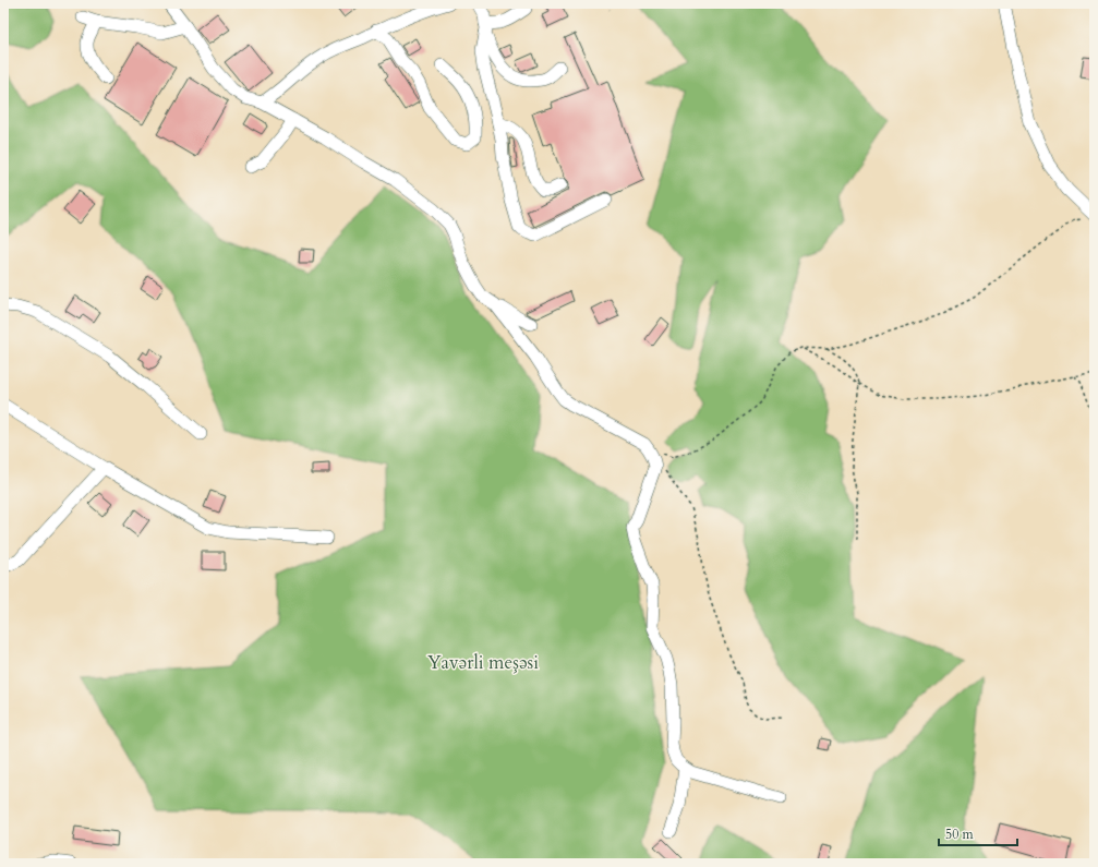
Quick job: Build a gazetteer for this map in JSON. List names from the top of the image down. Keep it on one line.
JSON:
{"parks":["Yavərli meşəsi"],"scale_bar":"50 m"}
